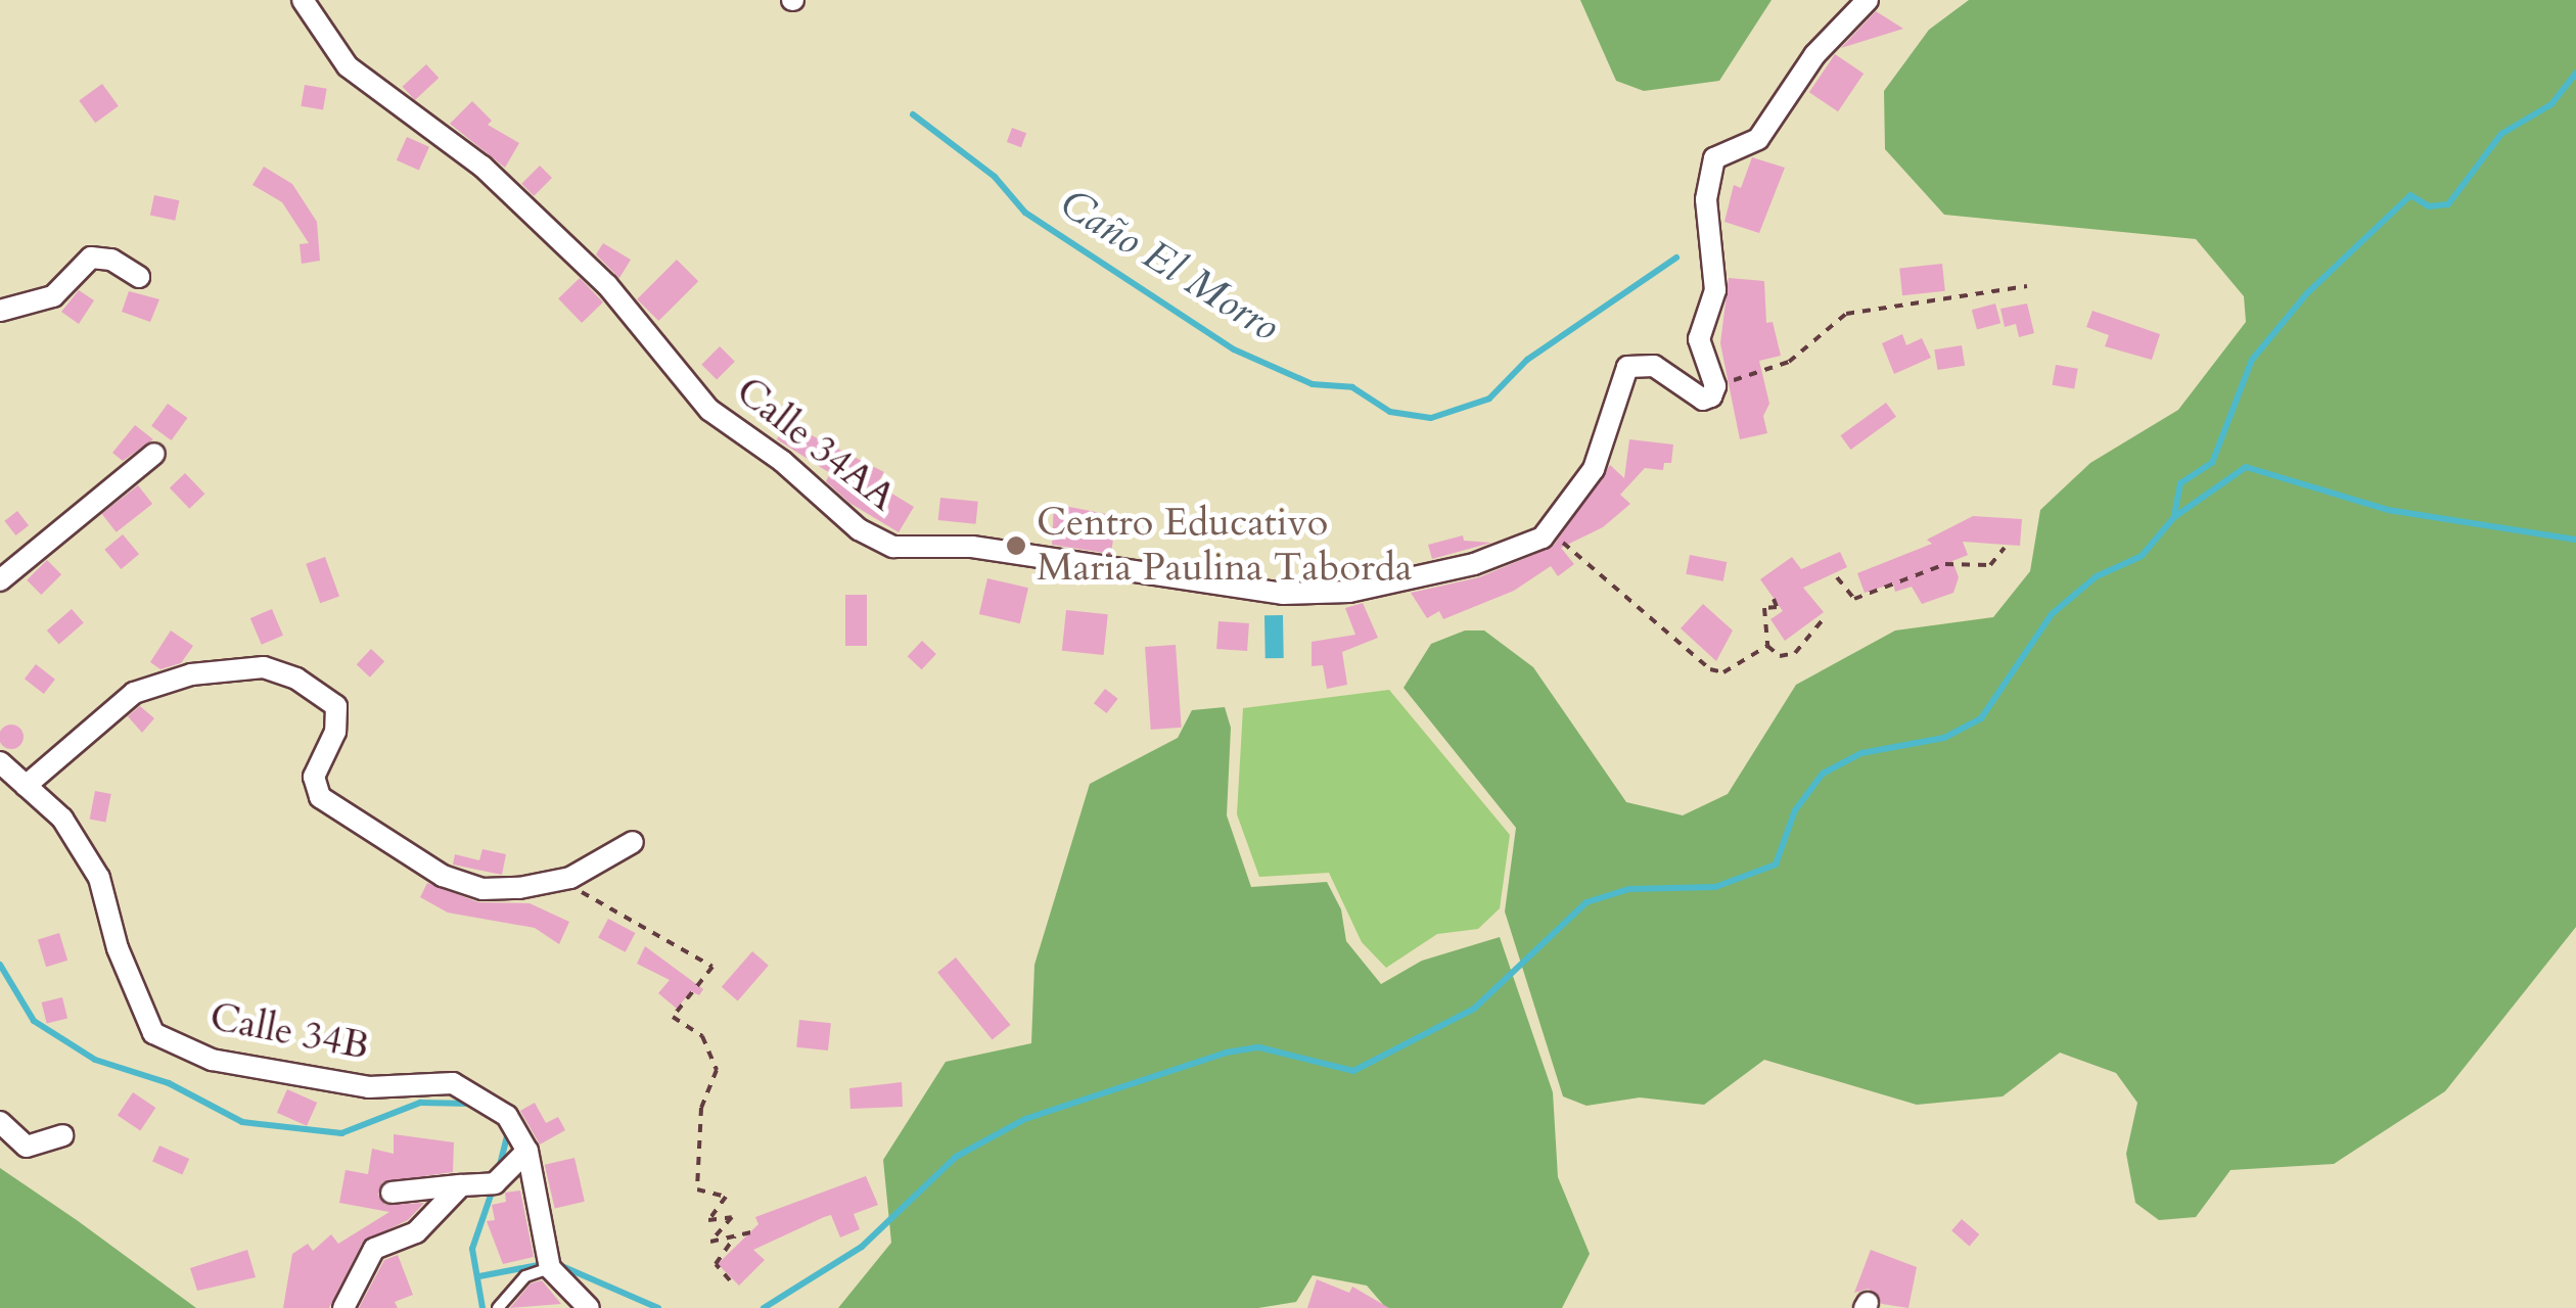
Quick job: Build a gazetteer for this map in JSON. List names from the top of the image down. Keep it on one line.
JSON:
{"streets":{"street":["Calle 34AA","Calle 34B"]},"water":["Caño El Morro"],"places":["Centro Educativo Maria Paulina Taborda"]}
